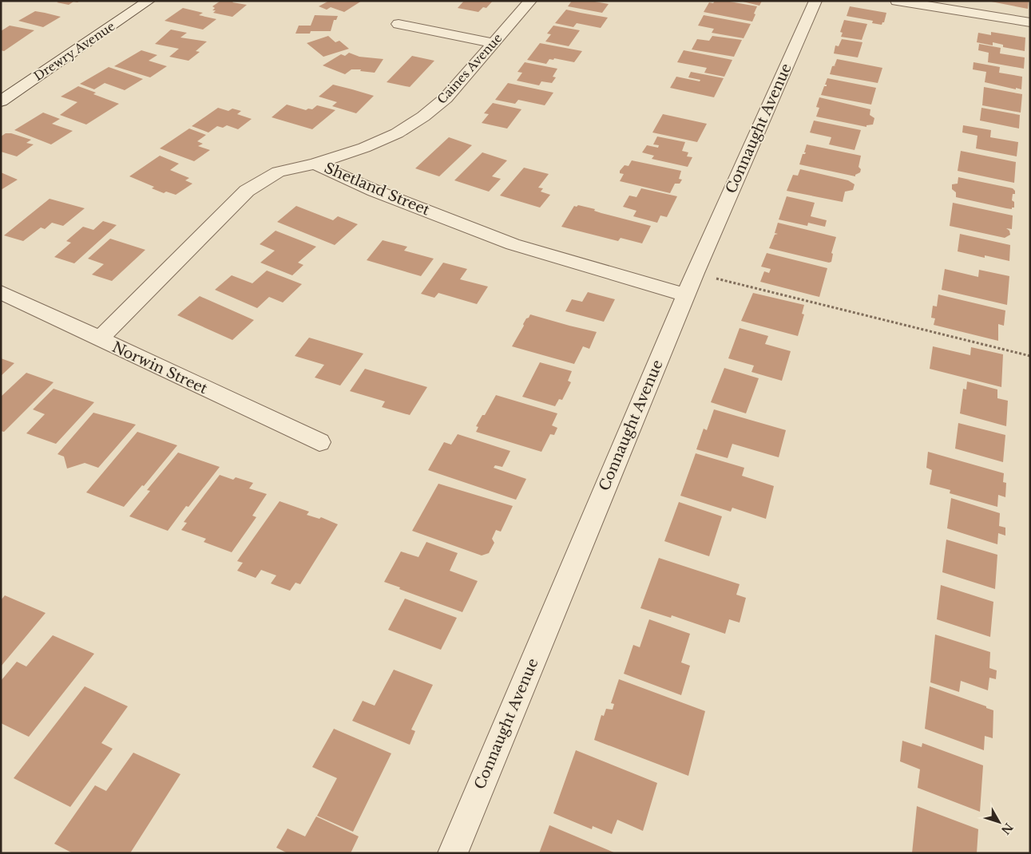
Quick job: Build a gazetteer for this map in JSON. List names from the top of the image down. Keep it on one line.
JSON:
{"streets":{"street":["Drewry Avenue","Caines Avenue","Connaught Avenue","Shetland Street","Norwin Street"]},"crossings":[["Caines Avenue","Shetland Street"],["Connaught Avenue","Shetland Street"],["Shetland Street","Norwin Street"]],"north":"bottom right"}
